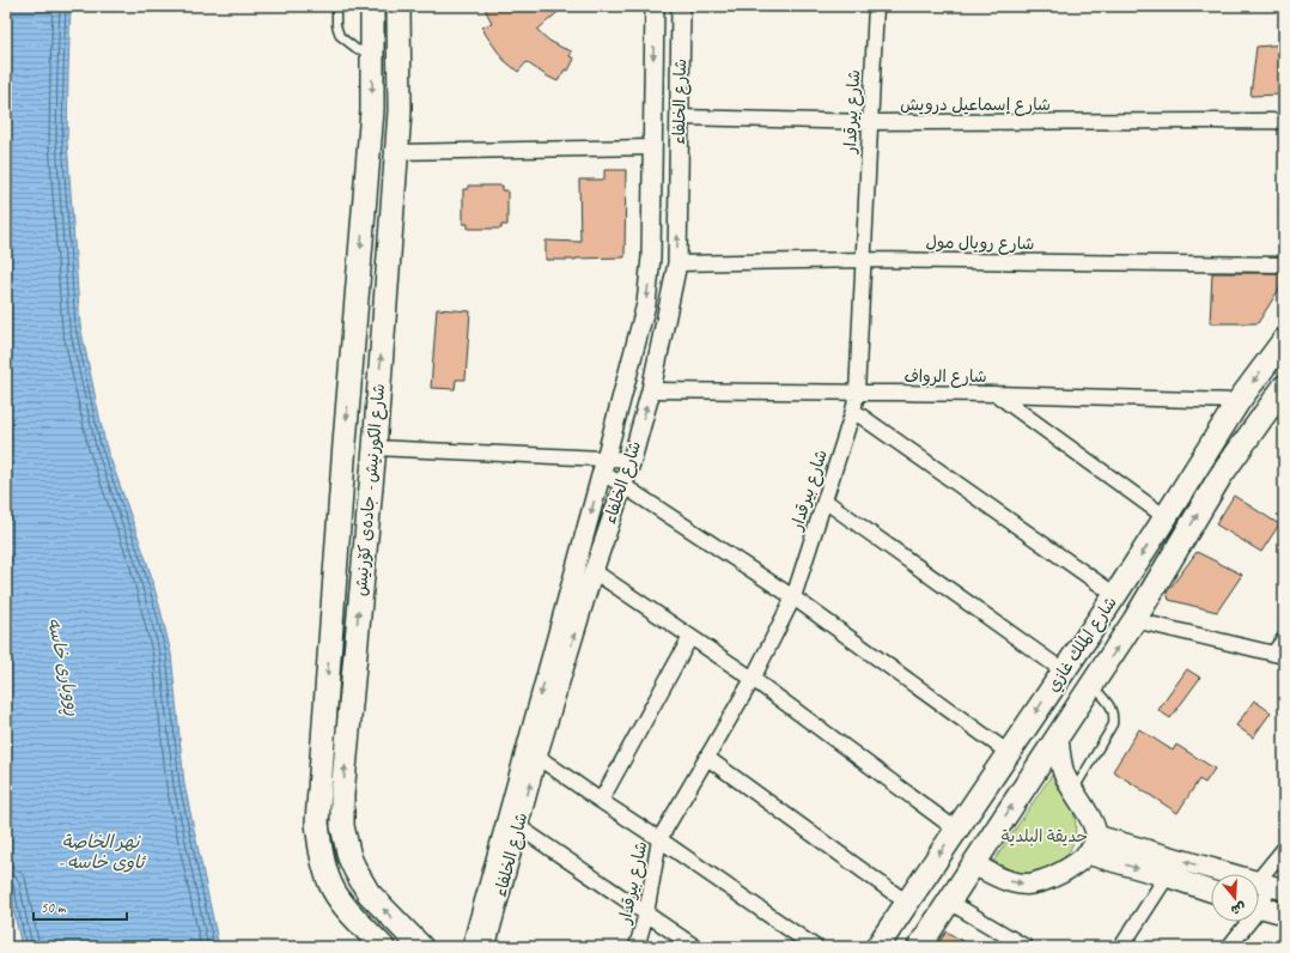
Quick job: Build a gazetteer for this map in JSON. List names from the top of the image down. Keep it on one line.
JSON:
{"streets":{"main road":["شارع الكورنيش - جادەی کۆرنیش","شارع الملك غازي"],"street":["شارع الخلفاء","شارع إسماعيل درويش","شارع بيرقدار","شارع رويال مول","شارع الرواف"]},"crossings":[["شارع الخلفاء","شارع إسماعيل درويش"],["شارع الخلفاء","شارع رويال مول"],["شارع الخلفاء","شارع الرواف"],["شارع إسماعيل درويش","شارع بيرقدار"],["شارع بيرقدار","شارع رويال مول"],["شارع بيرقدار","شارع الرواف"],["شارع الرواف","شارع الملك غازي"]],"water":["ڕووباری خاسە","نهر الخاصة - ئاوی خاسە"],"parks":["حديقة البلدية"],"scale_bar":"50 m","north":"bottom"}
